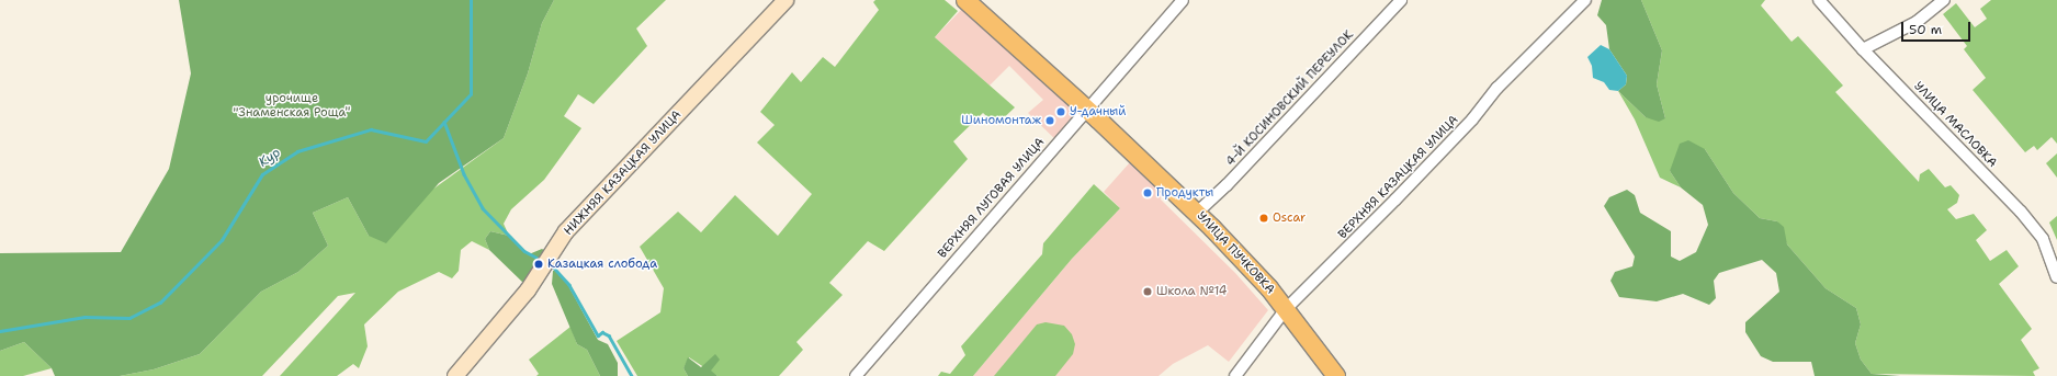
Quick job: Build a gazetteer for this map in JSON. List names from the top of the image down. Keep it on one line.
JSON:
{"streets":{"main road":["НИЖНЯЯ КАЗАЦКАЯ УЛИЦА","УЛИЦА ПУЧКОВКА"],"street":["4-Й КОСИНОВСКИЙ ПЕРЕУЛОК","УЛИЦА МАСЛОВКА","ВЕРХНЯЯ КАЗАЦКАЯ УЛИЦА","ВЕРХНЯЯ ЛУГОВАЯ УЛИЦА"]},"crossings":[["4-Й КОСИНОВСКИЙ ПЕРЕУЛОК","УЛИЦА ПУЧКОВКА"],["ВЕРХНЯЯ КАЗАЦКАЯ УЛИЦА","УЛИЦА ПУЧКОВКА"],["ВЕРХНЯЯ ЛУГОВАЯ УЛИЦА","УЛИЦА ПУЧКОВКА"]],"water":["Кур"],"parks":["урочище \"Знаменская Роща\""],"places":["У-дачный","Шиномонтаж","Продукты","Oscar","Казацкая слобода","Школа №14"],"scale_bar":"50 m"}
